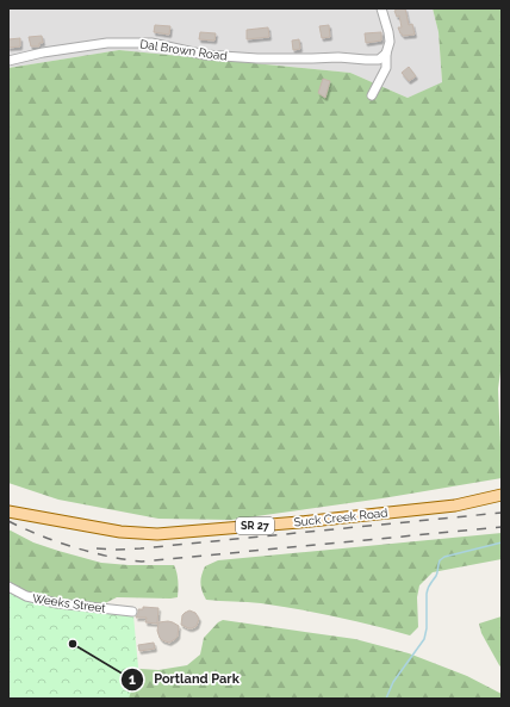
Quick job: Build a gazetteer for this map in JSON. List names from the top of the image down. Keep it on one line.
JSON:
{"streets":{"main road":["Suck Creek Road","SR 27"],"street":["Dal Brown Road","Weeks Street"]},"places":["Portland Park"]}
